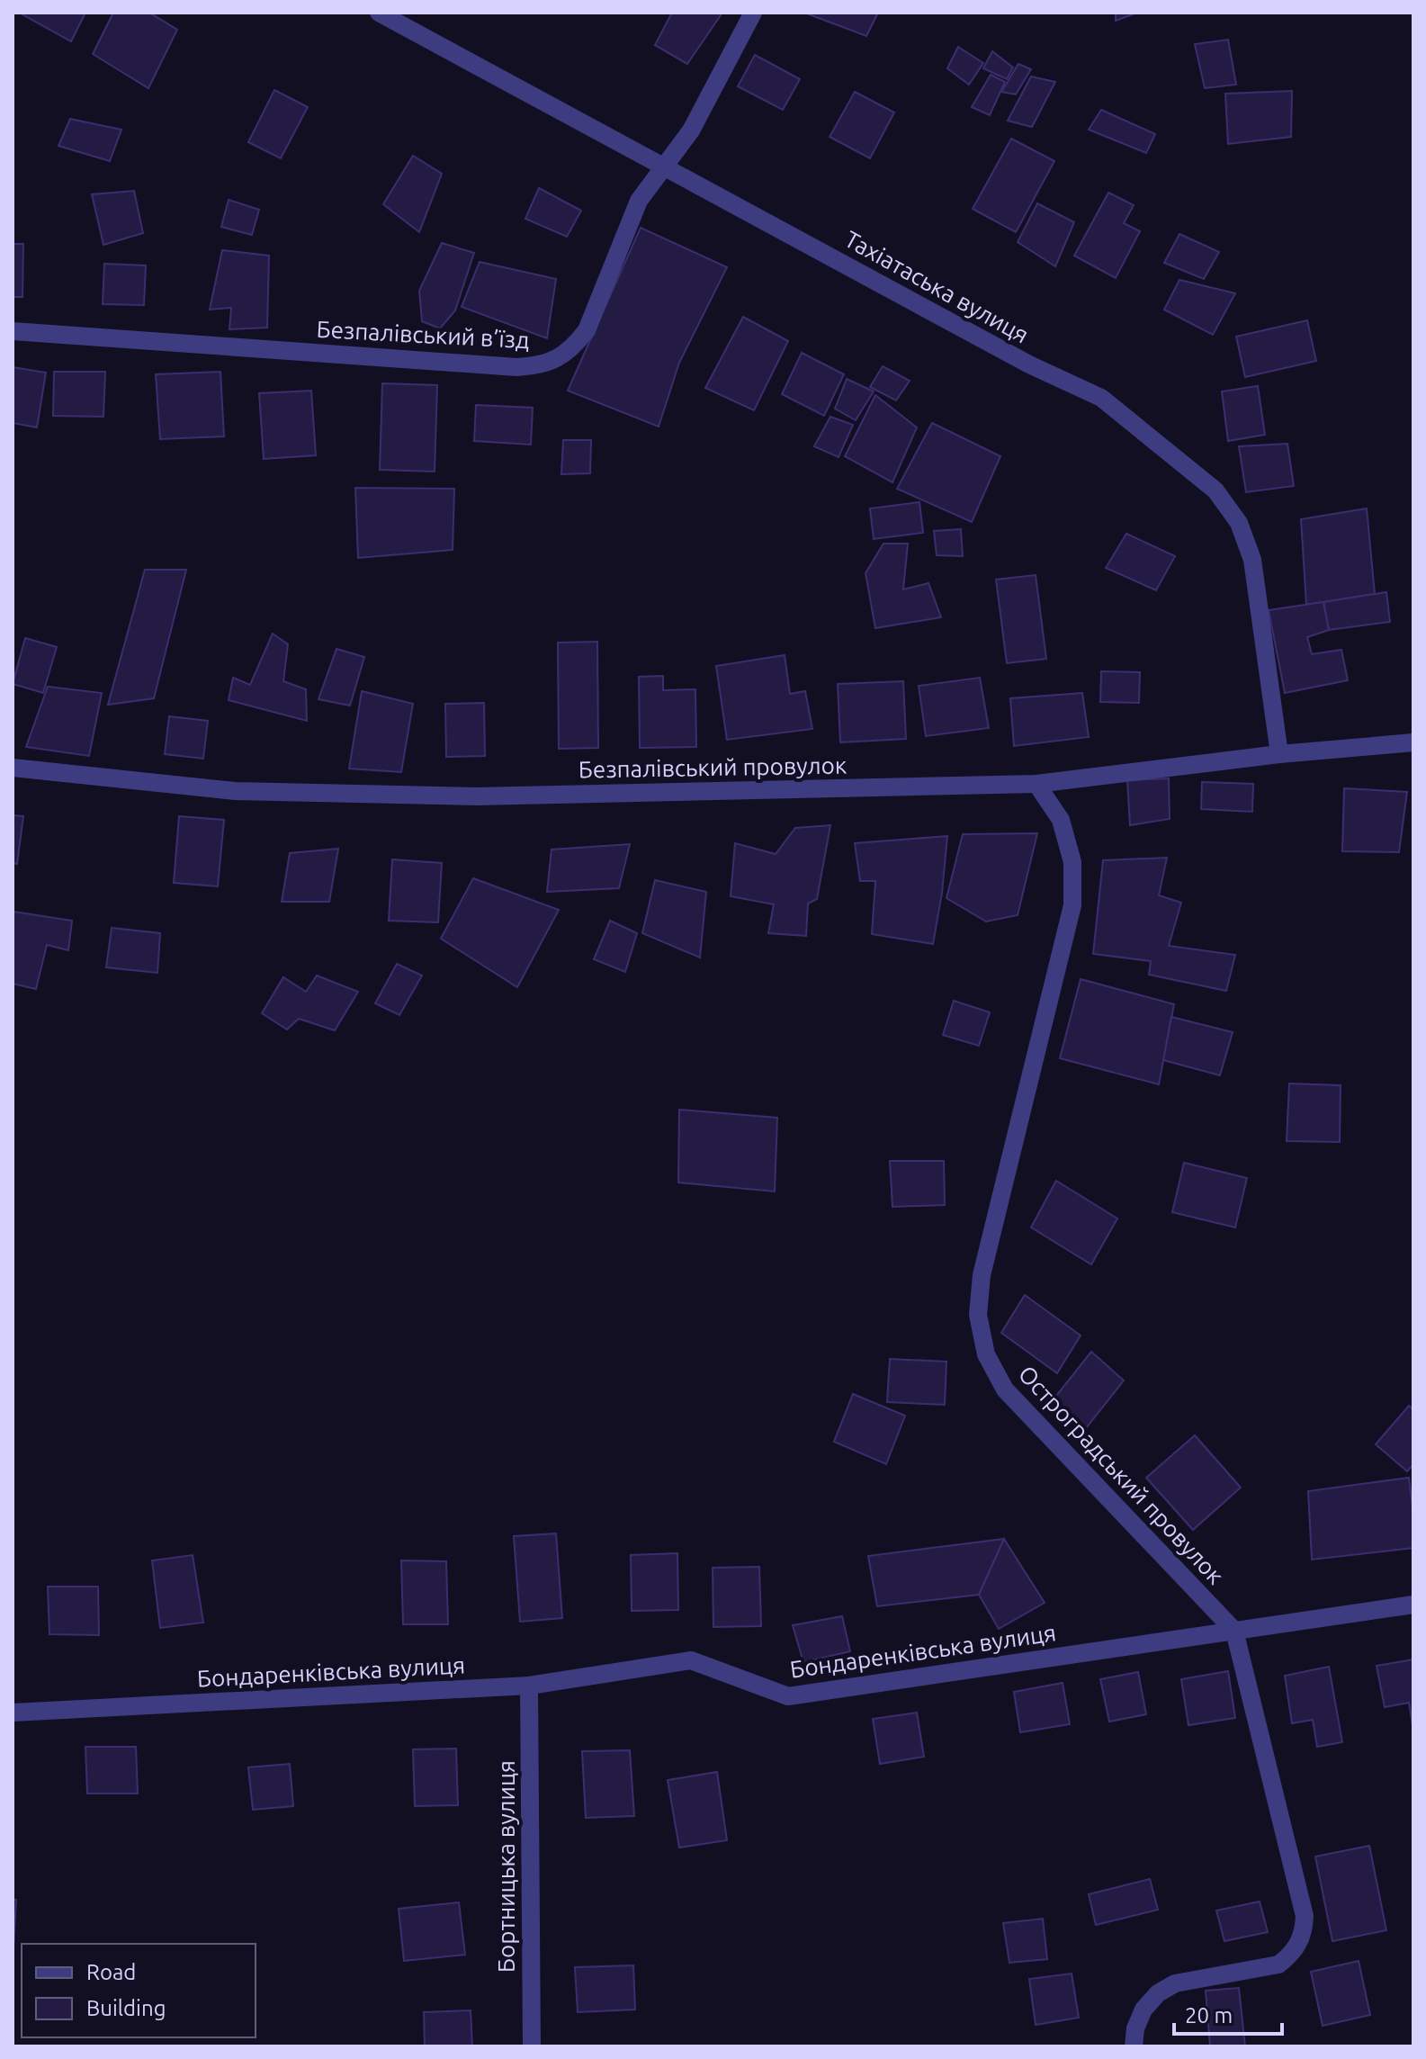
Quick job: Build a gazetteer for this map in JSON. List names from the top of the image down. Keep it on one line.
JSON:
{"streets":{"street":["Тахіатаська вулиця","Безпалівський в’їзд","Безпалівський провулок","Остроградський провулок","Бондаренківська вулиця","Бортницька вулиця"]},"crossings":[["Тахіатаська вулиця","Безпалівський в’їзд"],["Тахіатаська вулиця","Безпалівський провулок"],["Безпалівський провулок","Остроградський провулок"],["Остроградський провулок","Бондаренківська вулиця"],["Бондаренківська вулиця","Бортницька вулиця"]],"legend":["Road","Building"],"scale_bar":"20 m"}
